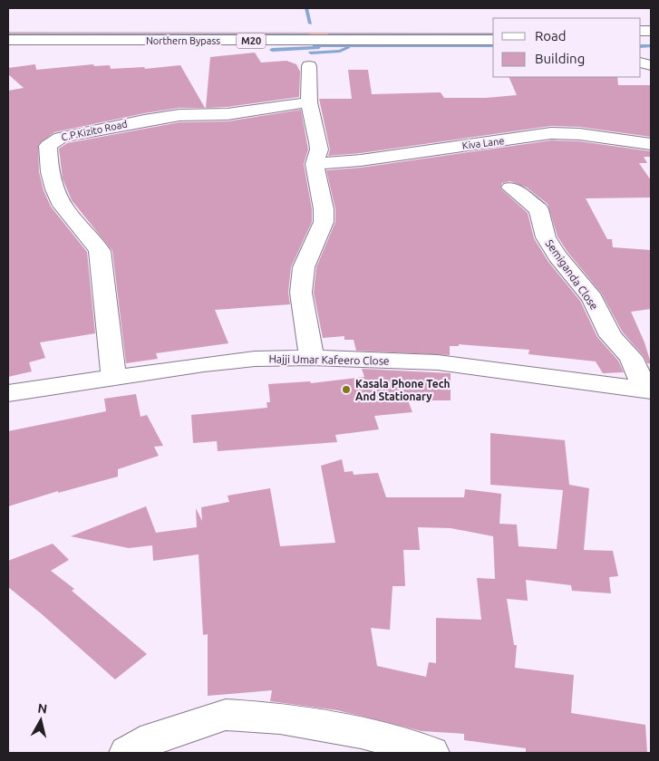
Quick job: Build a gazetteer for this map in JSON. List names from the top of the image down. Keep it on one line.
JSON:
{"streets":{"main road":["Northern Bypass","M20","C.P.Kizito Road","Kiva Lane","Semiganda Close","Hajji Umar Kafeero Close"]},"crossings":[["C.P.Kizito Road","Hajji Umar Kafeero Close"],["Semiganda Close","Hajji Umar Kafeero Close"]],"places":["Kasala Phone Tech And Stationary"],"legend":["Road","Building"],"north":"top"}
